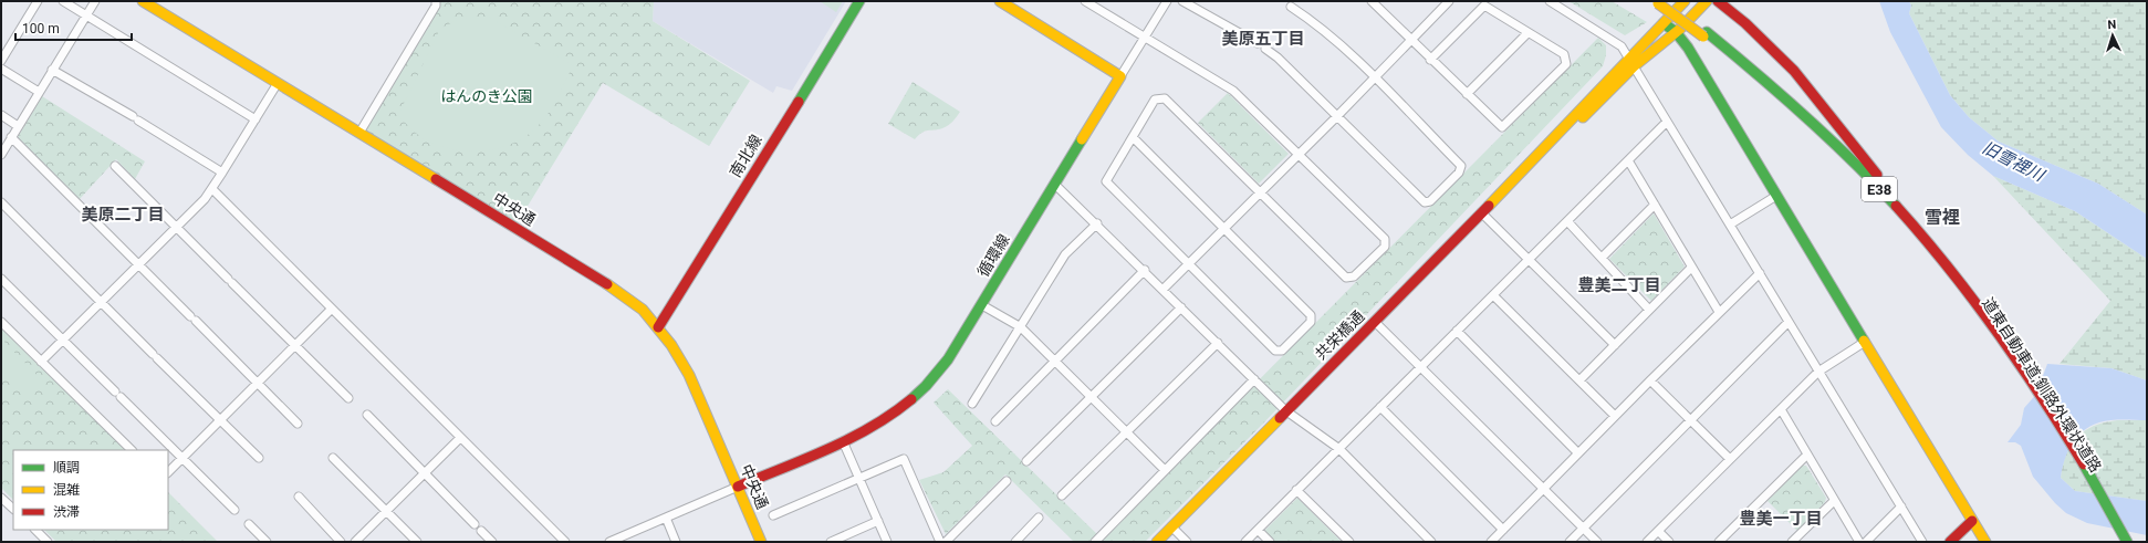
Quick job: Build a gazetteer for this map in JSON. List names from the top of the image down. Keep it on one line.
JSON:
{"streets":{"main road":["南北線","E38","中央通","循環線","共栄橋通","道東自動車道;釧路外環状道路"]},"crossings":[["南北線","中央通"],["中央通","循環線"]],"districts":["美原五丁目","美原二丁目","雪裡","豊美二丁目","豊美一丁目"],"water":["旧雪裡川"],"parks":["はんのき公園"],"legend":["順調","混雑","渋滞"],"scale_bar":"100 m","north":"top"}
